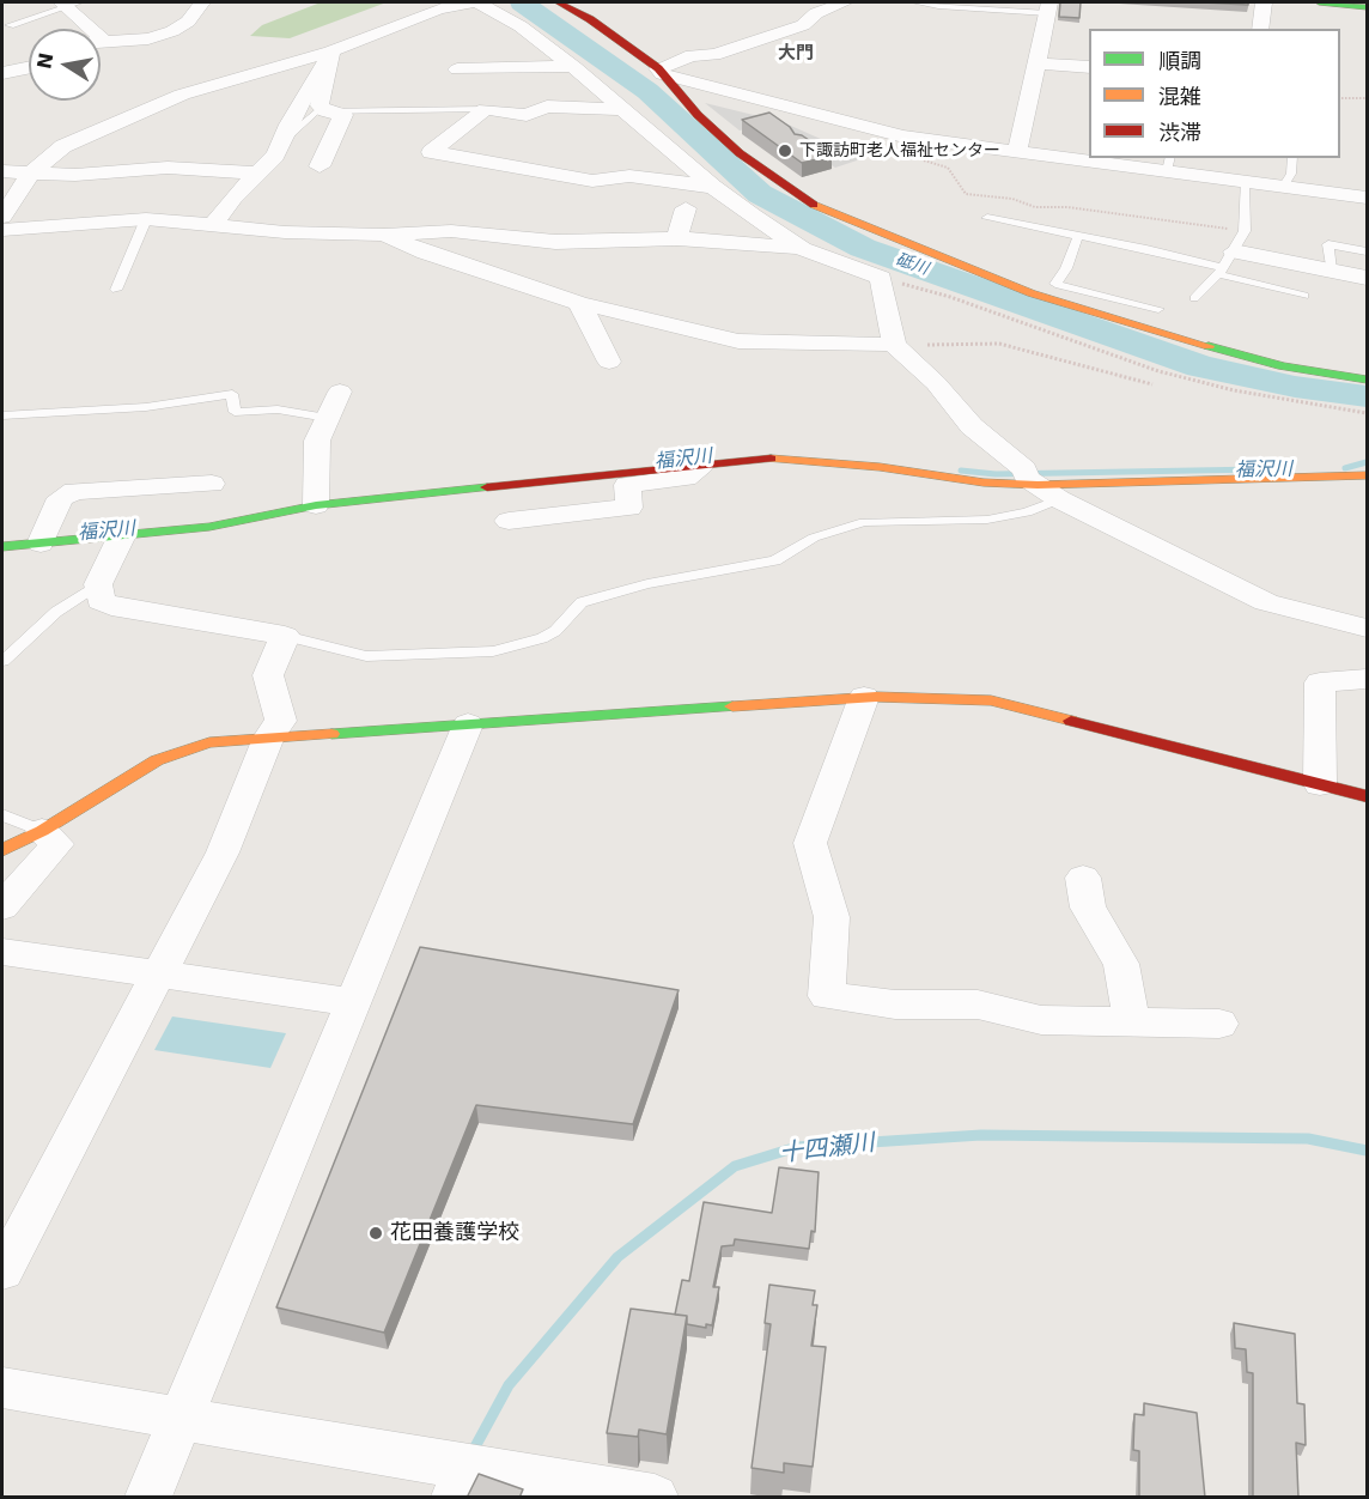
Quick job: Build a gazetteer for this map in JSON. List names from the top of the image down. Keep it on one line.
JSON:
{"districts":["大門"],"water":["砥川","福沢川","十四瀬川"],"places":["下諏訪町老人福祉センター","花田養護学校"],"legend":["順調","混雑","渋滞"],"north":"left"}
